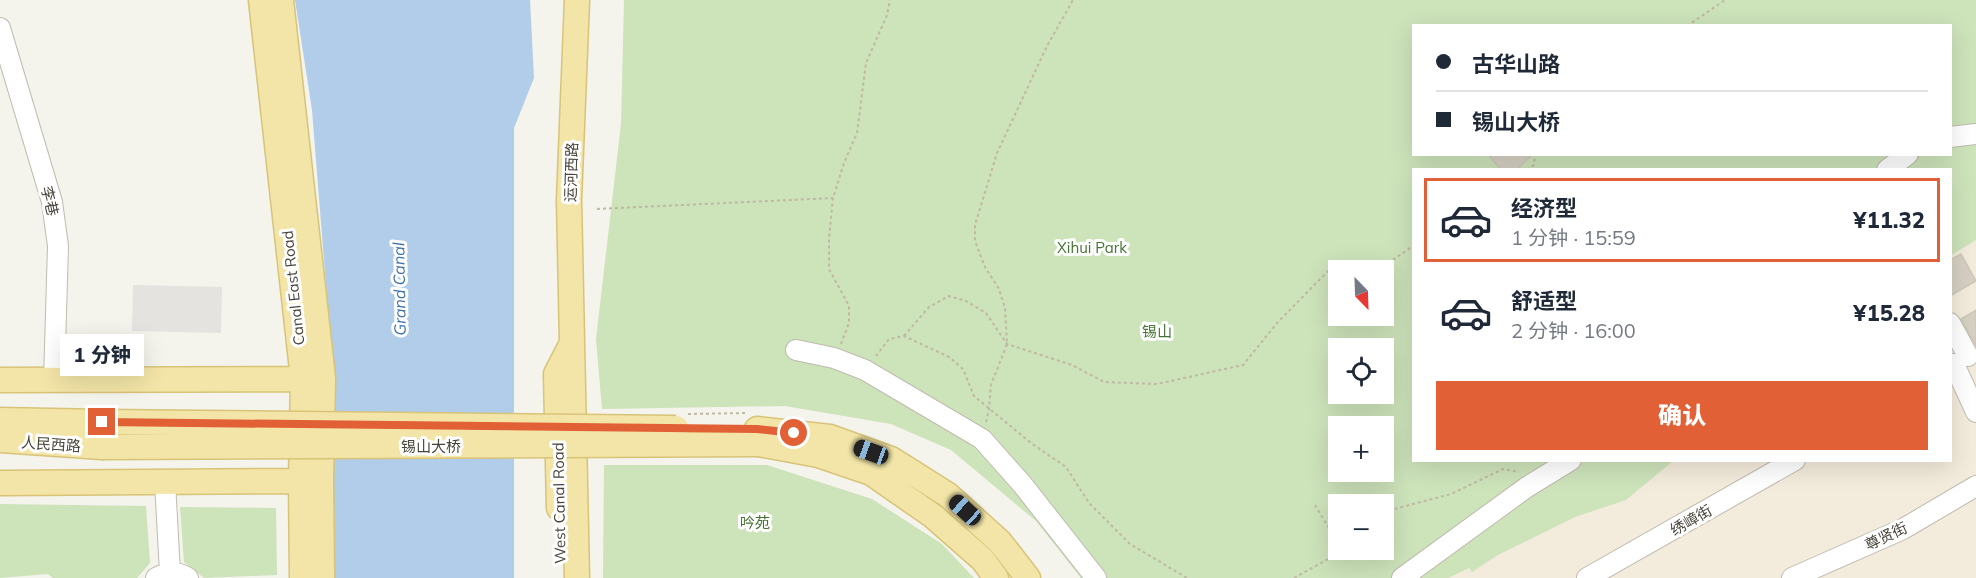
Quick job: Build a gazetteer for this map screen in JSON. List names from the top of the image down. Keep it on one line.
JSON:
{"streets":{"main road":["运河西路","Canal East Road","人民西路","锡山大桥","West Canal Road"],"street":["李巷","绣嶂街","尊贤街"]},"crossings":[["运河西路","West Canal Road"],["人民西路","锡山大桥"]],"water":["Grand Canal"],"parks":["Xihui Park","锡山","吟苑"],"north":"bottom right","page":{"banner":["古华山路","锡山大桥"],"list":[{"name":"经济型","note":"1 分钟 · 15:59","value":"¥11.32"},{"name":"舒适型","note":"2 分钟 · 16:00","value":"¥15.28"}],"map_buttons":["+","−"],"bubble":"1 分钟","buttons":"确认"}}
